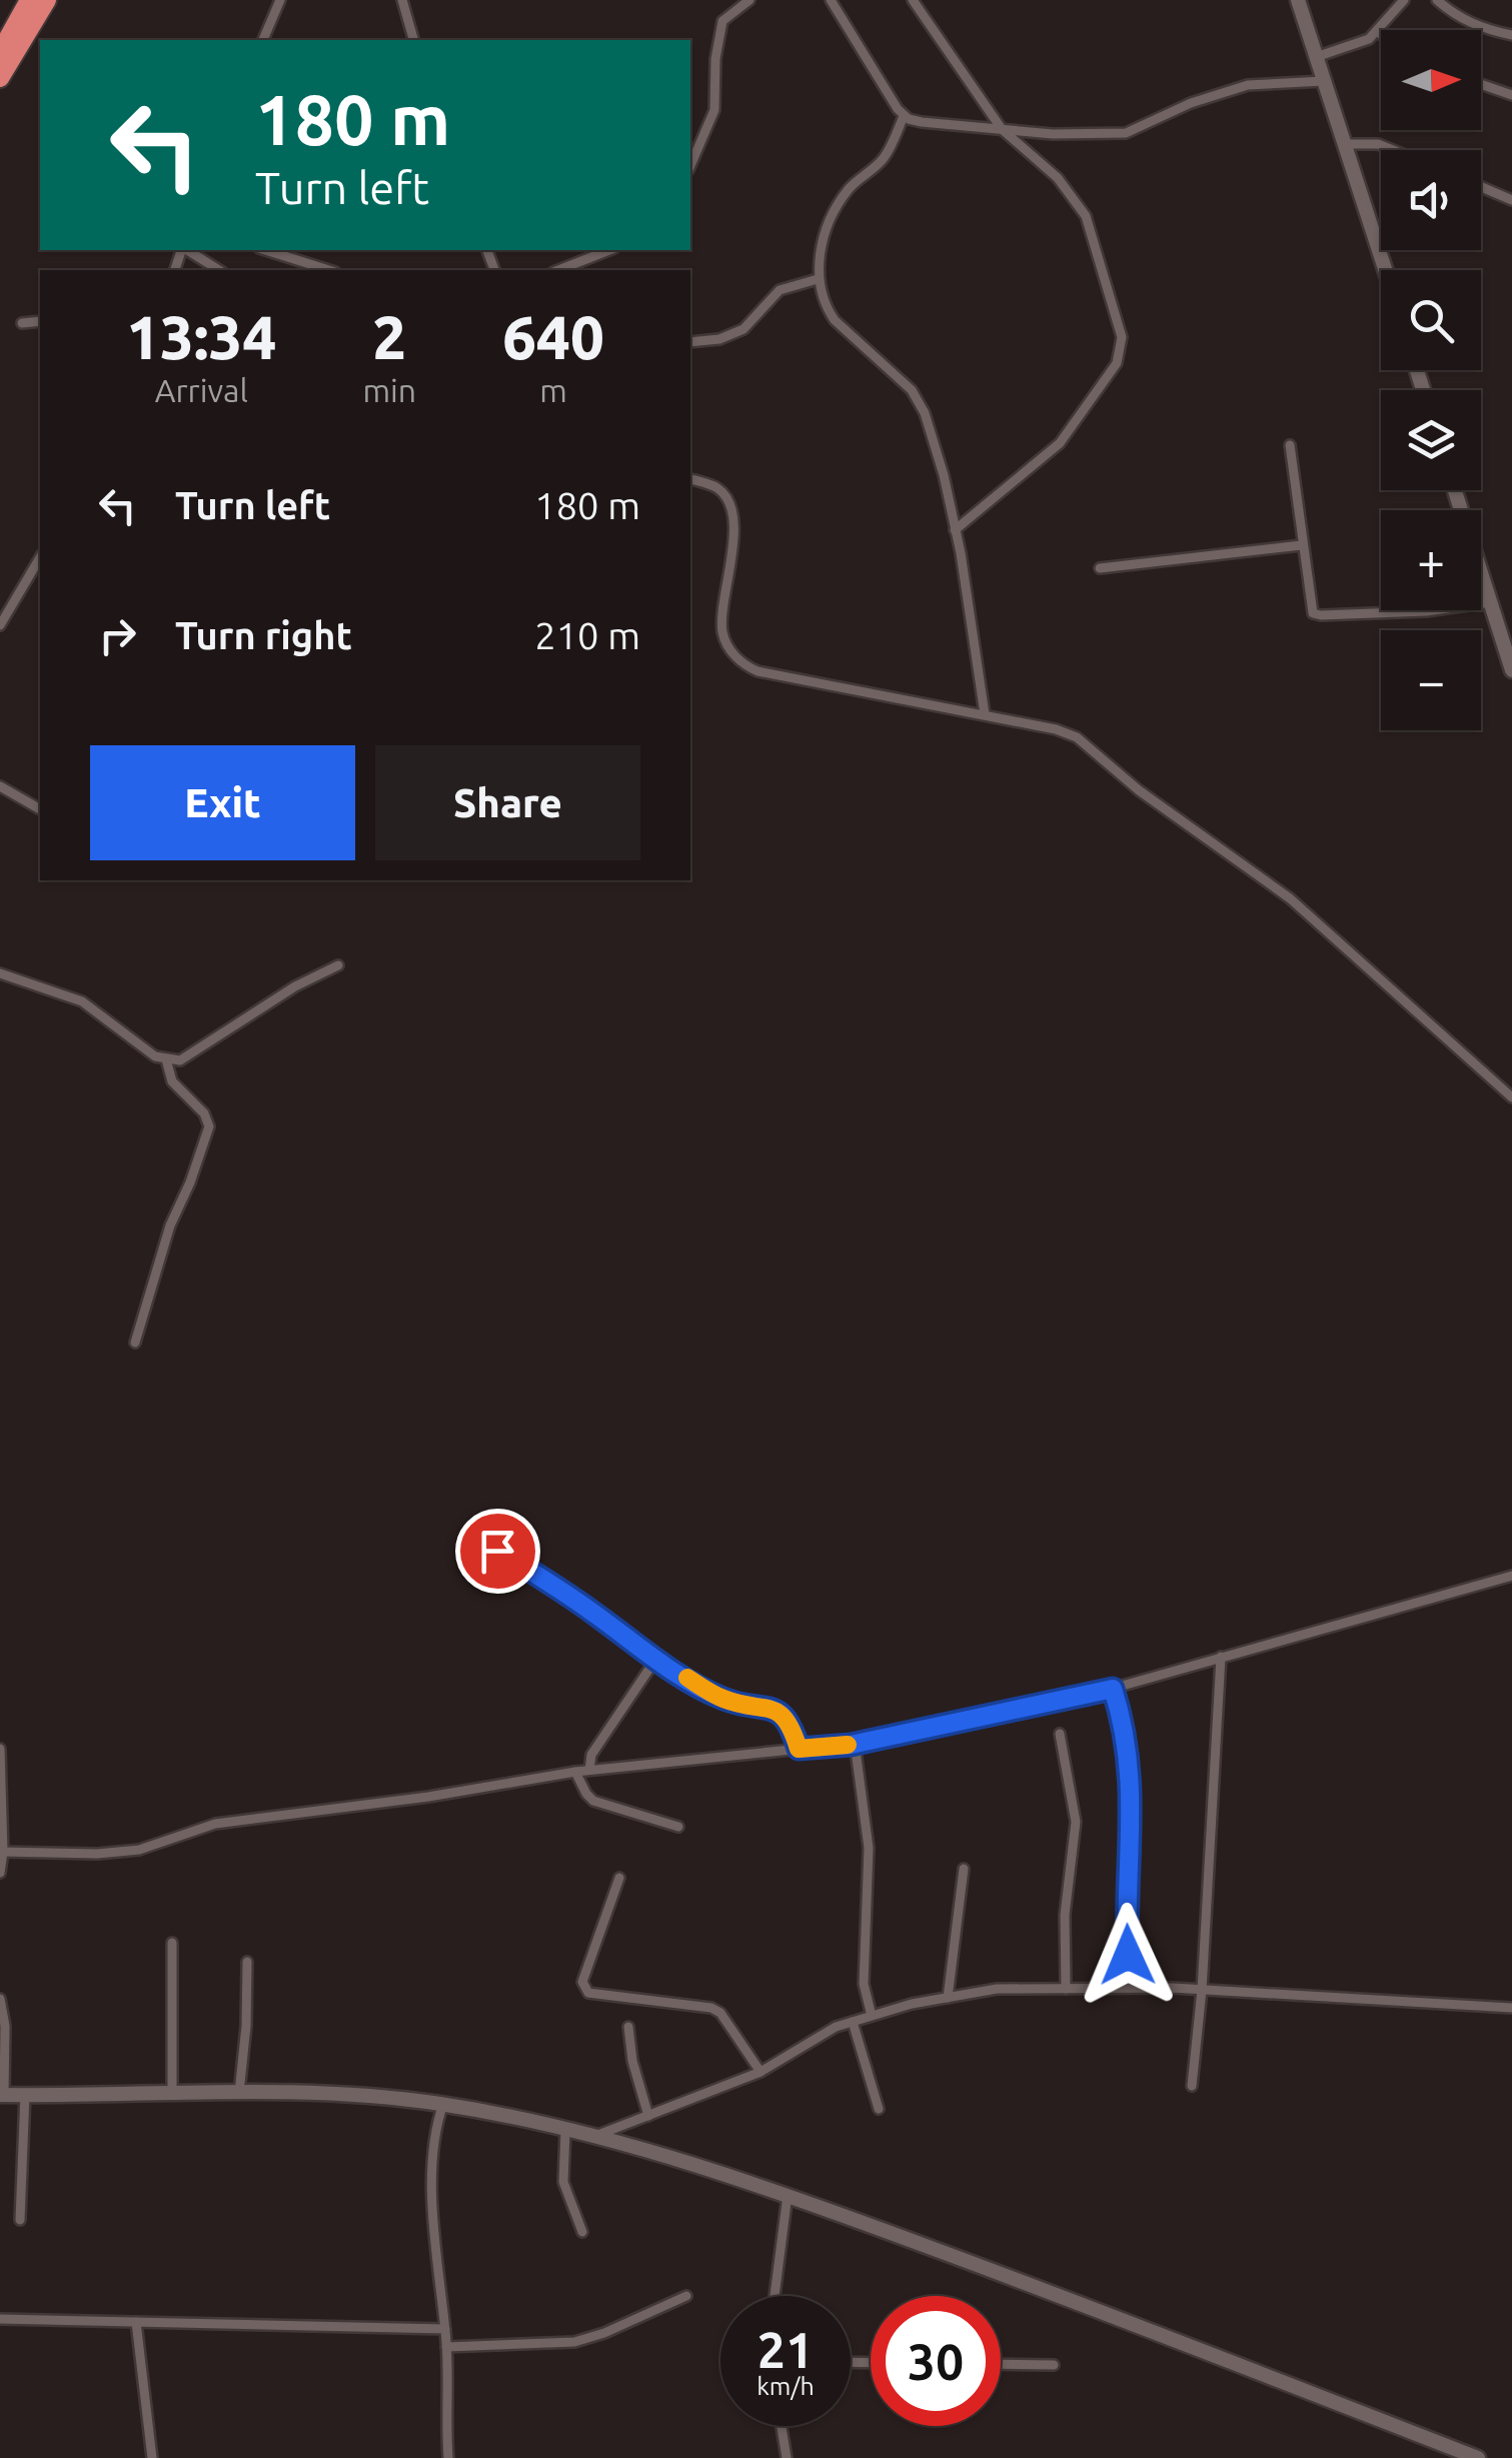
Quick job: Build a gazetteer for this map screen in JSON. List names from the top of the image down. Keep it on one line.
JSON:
{"north":"right","page":{"map_buttons":["+","−"],"turn":["180 m","Turn left"],"eta":["13:34","Arrival","2","min","640","m"],"list":[{"name":"Turn left","value":"180 m"},{"name":"Turn right","value":"210 m"}],"buttons":["Exit","Share"],"speed":"21 km/h","limit":"30"}}
